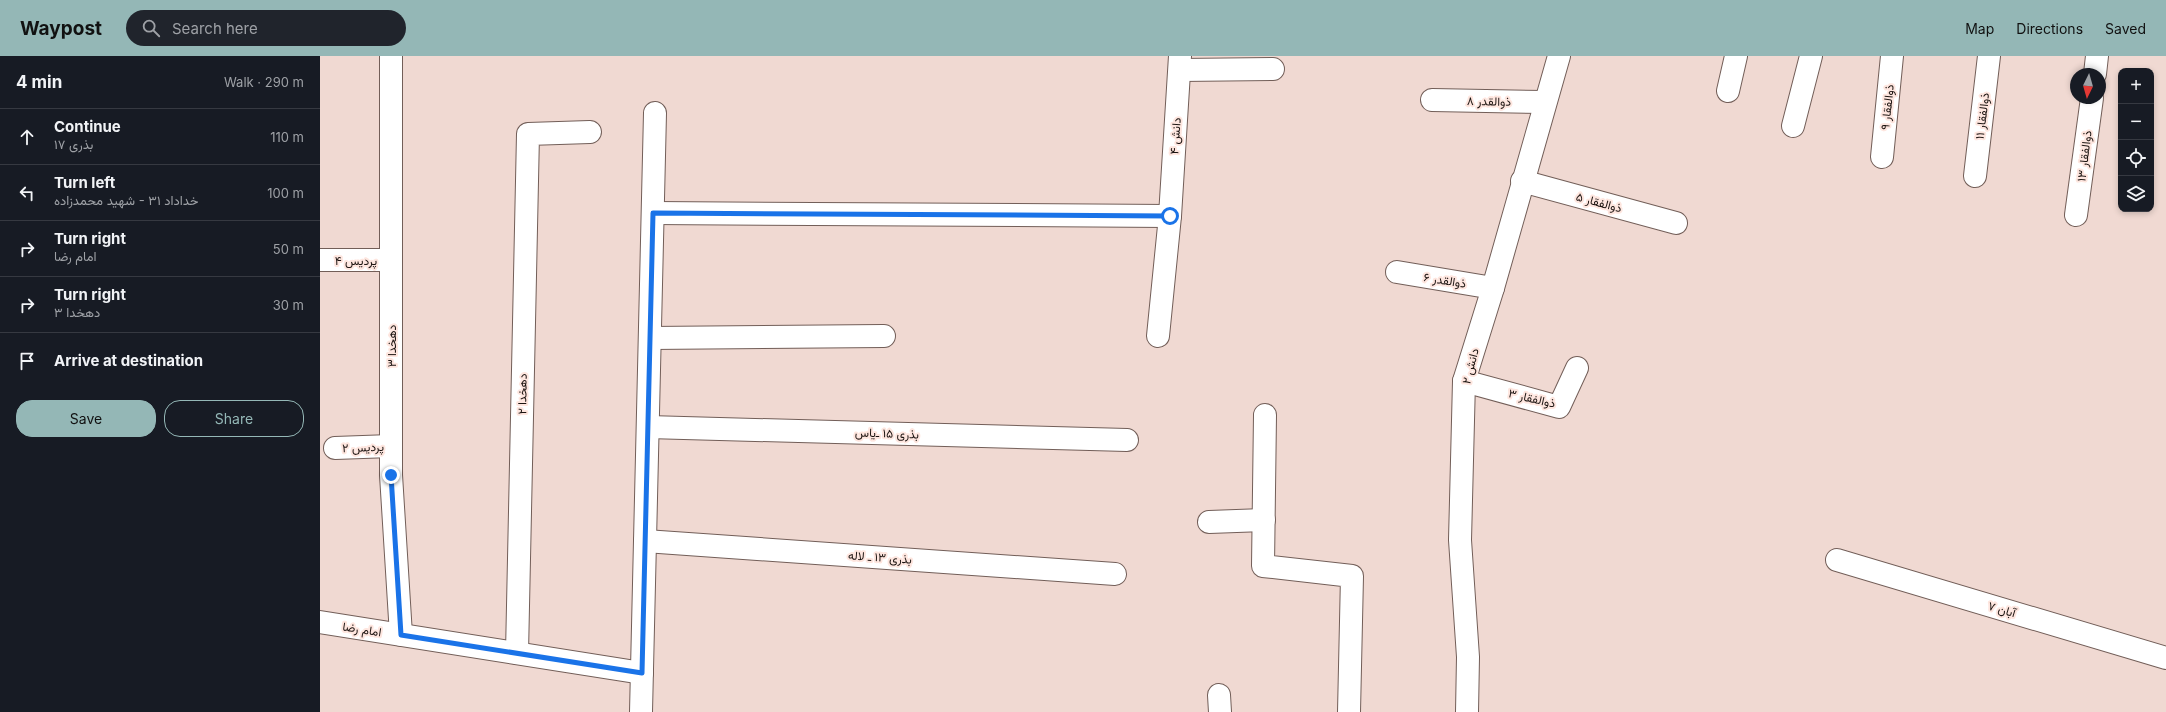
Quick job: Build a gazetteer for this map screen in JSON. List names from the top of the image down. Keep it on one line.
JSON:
{"streets":{"street":["ذوالقدر ۸","ذوالفقار ۹","ذوالفقار ۱۱","دانش ۴","ذوالفقار ۱۳","ذوالفقار ۵","پردیس ۴","ذوالقدر ۶","دهخدا ۳","دانش ۲","دهخدا ۲","ذوالفقار ۳","بذری ۱۵ ـ‌یاس","پردیس ۲","بذری ۱۳ ـ لاله","آبان ۷","امام رضا"]},"crossings":[["ذوالقدر ۸","دانش ۲"],["ذوالفقار ۵","دانش ۲"],["پردیس ۴","دهخدا ۳"],["ذوالقدر ۶","دانش ۲"],["دهخدا ۳","پردیس ۲"],["دهخدا ۳","امام رضا"],["دانش ۲","ذوالفقار ۳"],["دهخدا ۲","امام رضا"]],"north":"bottom","page":{"header":"Waypost","search":"Search here","nav":["Map","Directions","Saved"],"heading":["4 min","Walk · 290 m"],"map_buttons":["+","−"],"list":[["Continue","بذری ۱۷","110 m"],["Turn left","خداداد ۳۱ - شهید محمدزاده","100 m"],["Turn right","امام رضا","50 m"],["Turn right","دهخدا ۳","30 m"],"Arrive at destination"],"buttons":["Save","Share"]}}
